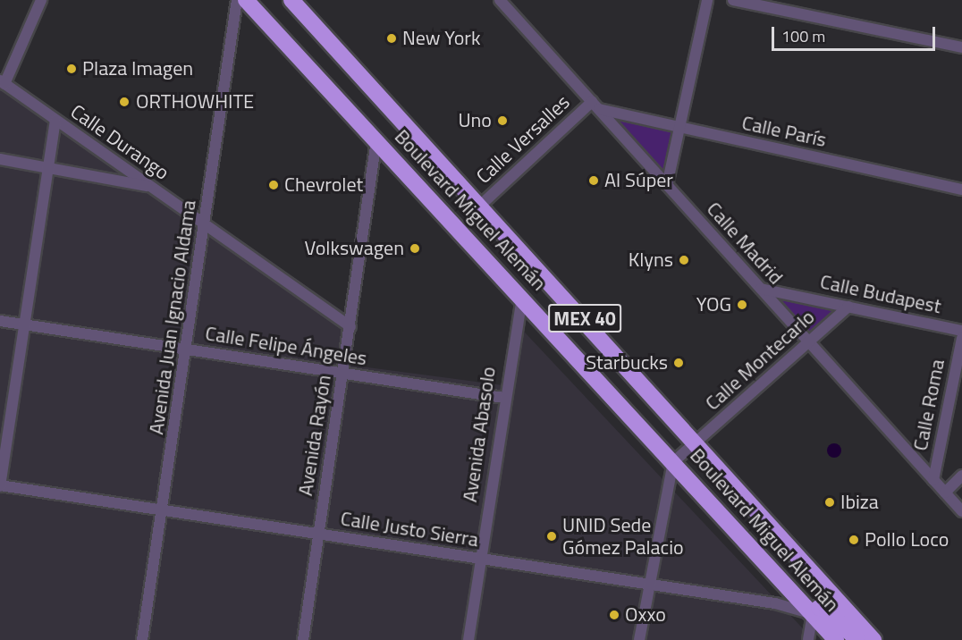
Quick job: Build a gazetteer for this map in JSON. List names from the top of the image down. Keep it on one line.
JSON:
{"streets":{"highway":["Boulevard Miguel Alemán","MEX 40"],"street":["Calle París","Calle Versalles","Calle Durango","Calle Madrid","Calle Budapest","Avenida Juan Ignacio Aldama","Calle Felipe Ángeles","Calle Montecarlo","Calle Roma","Avenida Abasolo","Avenida Rayón","Calle Justo Sierra"]},"crossings":[["Calle París","Calle Versalles"],["Calle París","Calle Madrid"],["Calle Versalles","Boulevard Miguel Alemán"],["Calle Versalles","Calle Madrid"],["Calle Durango","Avenida Juan Ignacio Aldama"],["Calle Durango","Avenida Rayón"],["Boulevard Miguel Alemán","Calle Montecarlo"],["Boulevard Miguel Alemán","Avenida Abasolo"],["Boulevard Miguel Alemán","Avenida Rayón"],["Boulevard Miguel Alemán","Calle Justo Sierra"],["Calle Madrid","Calle Budapest"],["Calle Madrid","Calle Montecarlo"],["Calle Madrid","Calle Roma"],["Calle Budapest","Calle Montecarlo"],["Avenida Juan Ignacio Aldama","Calle Felipe Ángeles"],["Avenida Juan Ignacio Aldama","Calle Justo Sierra"],["Calle Felipe Ángeles","Avenida Abasolo"],["Calle Felipe Ángeles","Avenida Rayón"],["Avenida Abasolo","Calle Justo Sierra"],["Avenida Rayón","Calle Justo Sierra"]],"places":["New York","Plaza Imagen","ORTHOWHITE","Uno","Al Súper","Chevrolet","Volkswagen","Klyns","YOG","Starbucks","Ibiza","UNID Sede Gómez Palacio","Pollo Loco","Oxxo"],"scale_bar":"100 m"}
